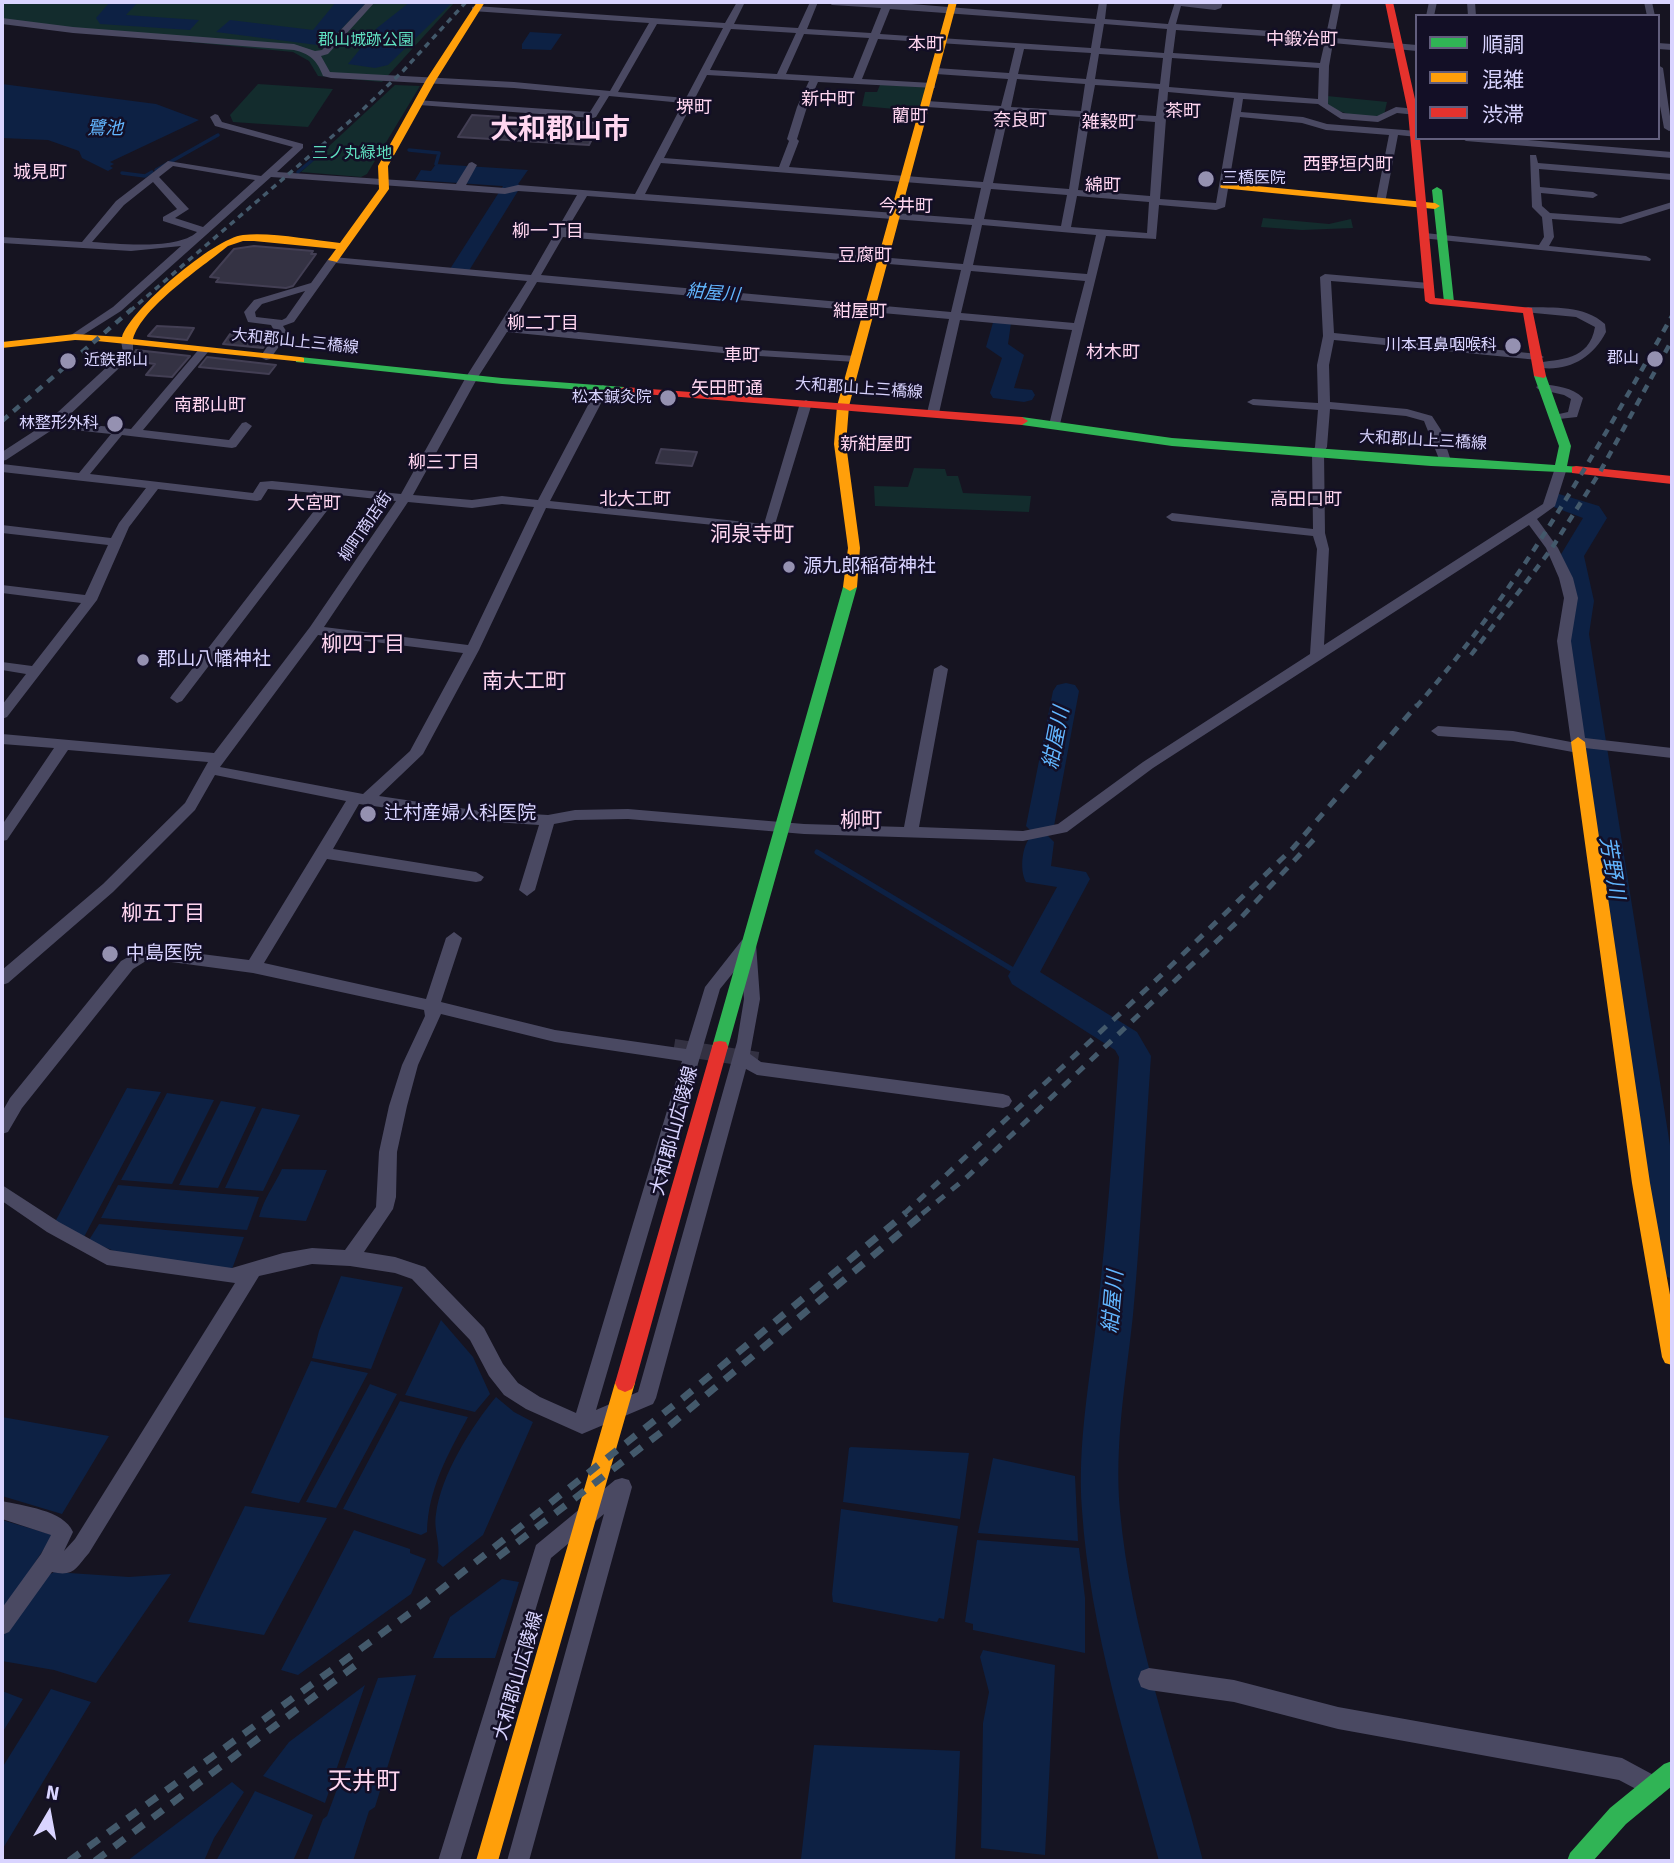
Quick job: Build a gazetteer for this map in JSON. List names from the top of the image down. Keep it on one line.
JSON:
{"streets":{"street":["大和郡山上三橋線","柳町商店街","大和郡山広陵線"]},"crossings":[["大和郡山上三橋線","柳町商店街"],["大和郡山上三橋線","大和郡山広陵線"]],"districts":["中鍛冶町","本町","新中町","堺町","茶町","藺町","奈良町","雑穀町","大和郡山市","西野垣内町","城見町","綿町","今井町","柳一丁目","豆腐町","紺屋町","柳二丁目","材木町","車町","矢田町通","南郡山町","新紺屋町","柳三丁目","北大工町","高田口町","大宮町","洞泉寺町","柳四丁目","南大工町","柳町","柳五丁目","天井町"],"water":["鷺池","紺屋川","芳野川"],"parks":["郡山城跡公園","三ノ丸緑地"],"places":["三橋医院","川本耳鼻咽喉科","郡山","近鉄郡山","松本鍼灸院","林整形外科","源九郎稲荷神社","郡山八幡神社","辻村産婦人科医院","中島医院"],"legend":["順調","混雑","渋滞"],"north":"top"}
